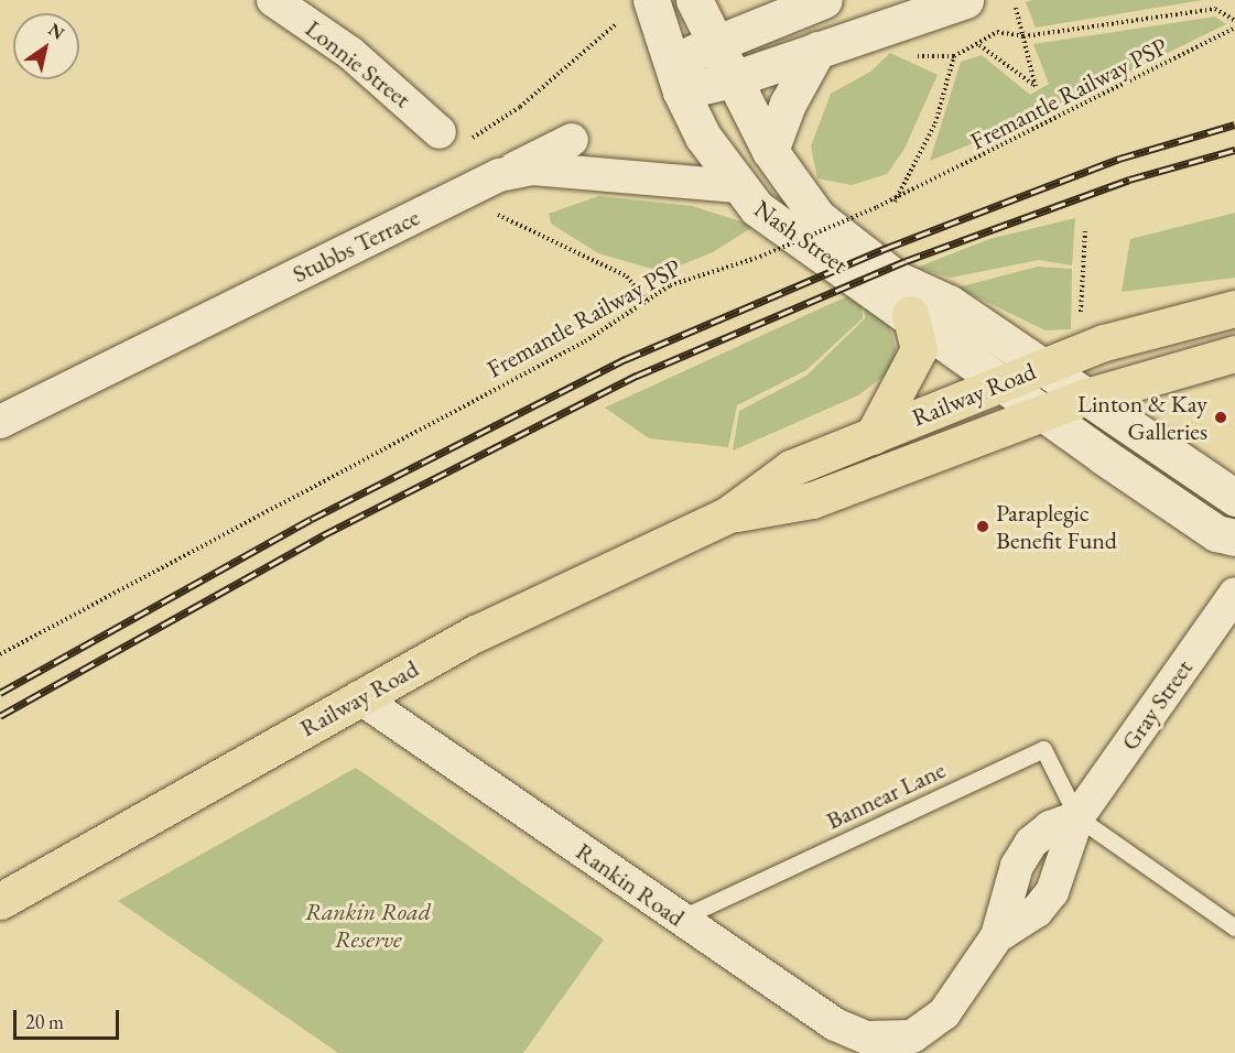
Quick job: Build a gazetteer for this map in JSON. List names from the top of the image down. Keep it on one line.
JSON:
{"streets":{"main road":["Nash Street","Railway Road"],"street":["Lonnie Street","Stubbs Terrace","Gray Street","Rankin Road"],"lane":["Bannear Lane"],"path":["Fremantle Railway PSP"]},"crossings":[["Nash Street","Stubbs Terrace"],["Nash Street","Railway Road"],["Railway Road","Rankin Road"],["Gray Street","Bannear Lane"],["Gray Street","Rankin Road"],["Bannear Lane","Rankin Road"]],"parks":["Rankin Road Reserve"],"places":["Linton & Kay Galleries","Paraplegic Benefit Fund"],"scale_bar":"20 m","north":"top right"}
